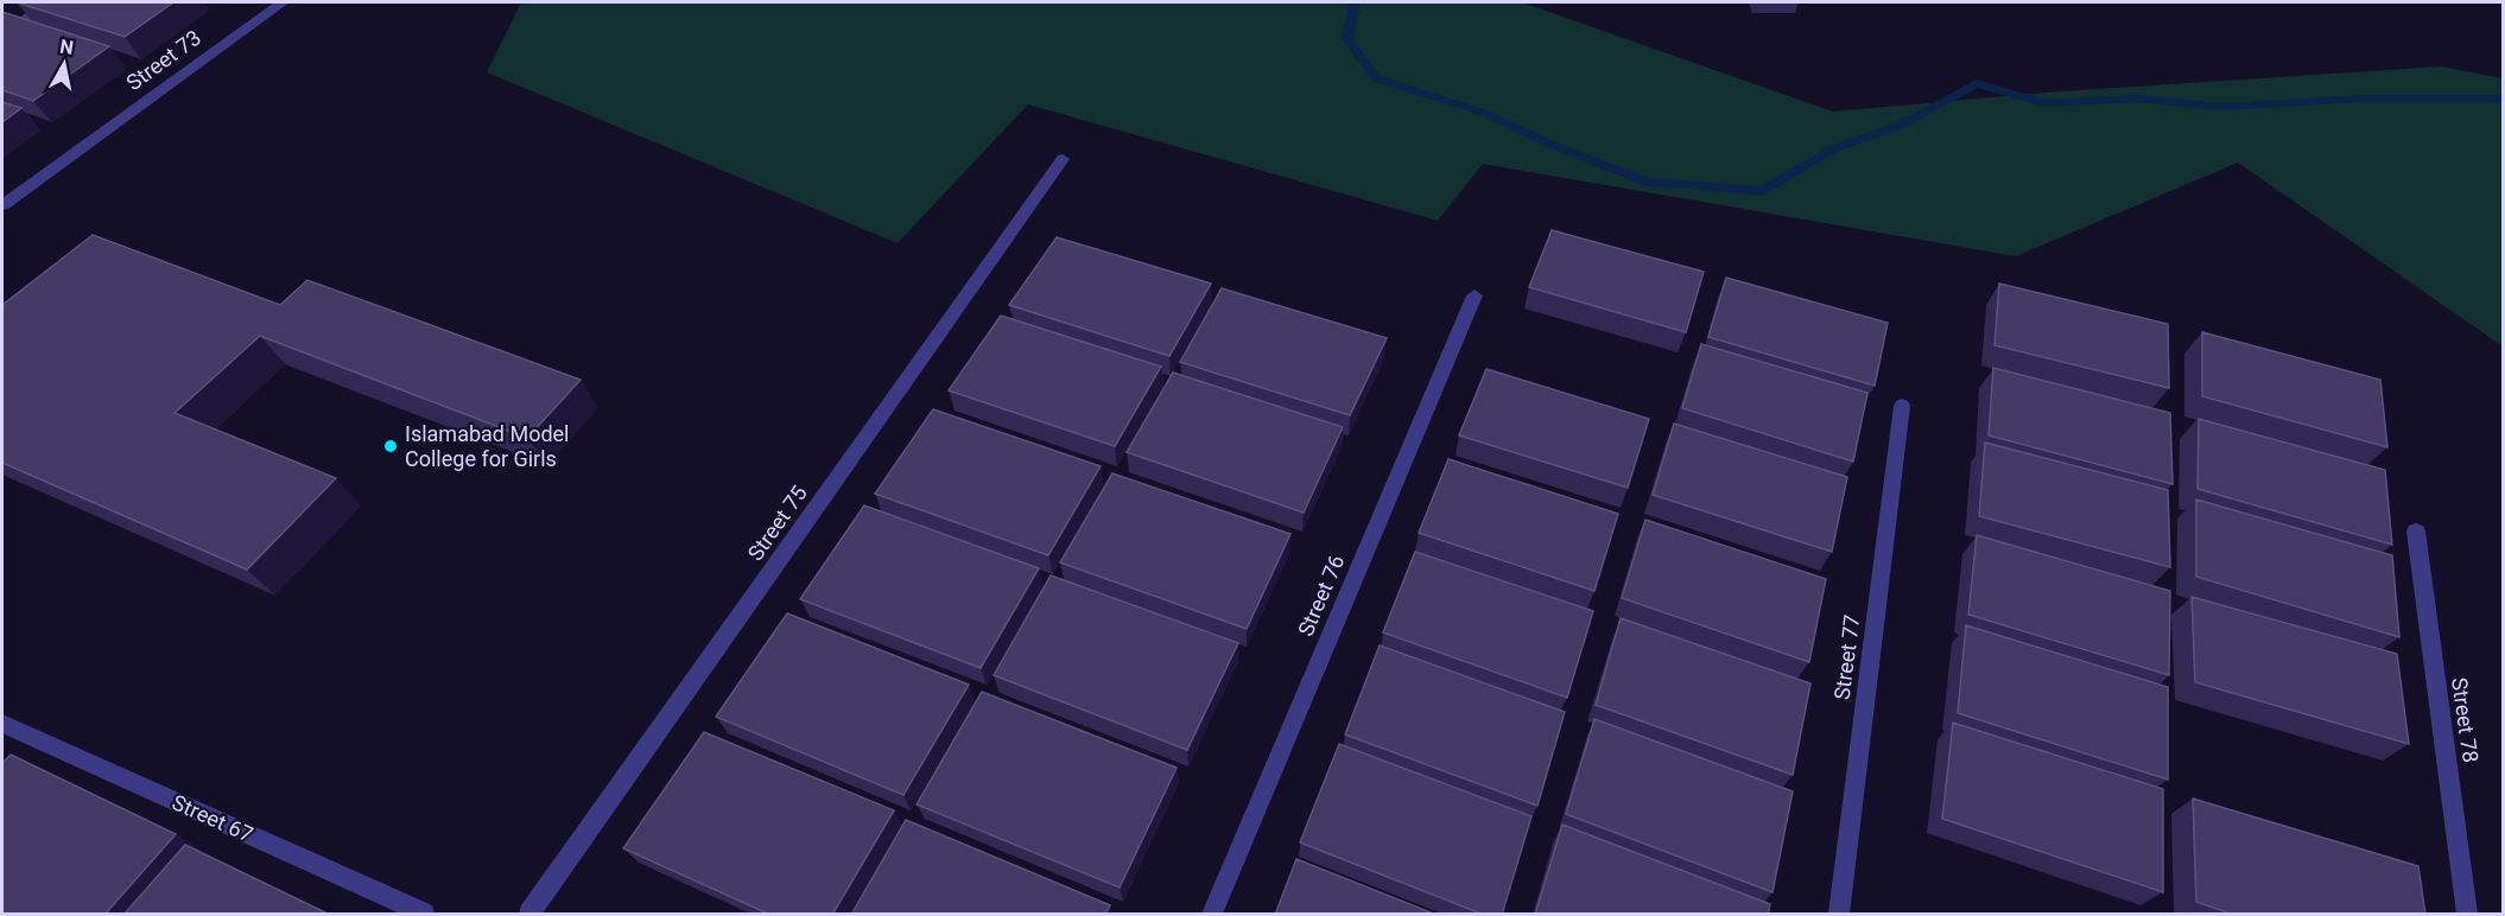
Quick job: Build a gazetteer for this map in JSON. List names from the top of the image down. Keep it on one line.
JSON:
{"streets":{"street":["Street 73","Street 75","Street 76","Street 77","Street 78","Street 67"]},"places":["Islamabad Model College for Girls"],"north":"top"}
